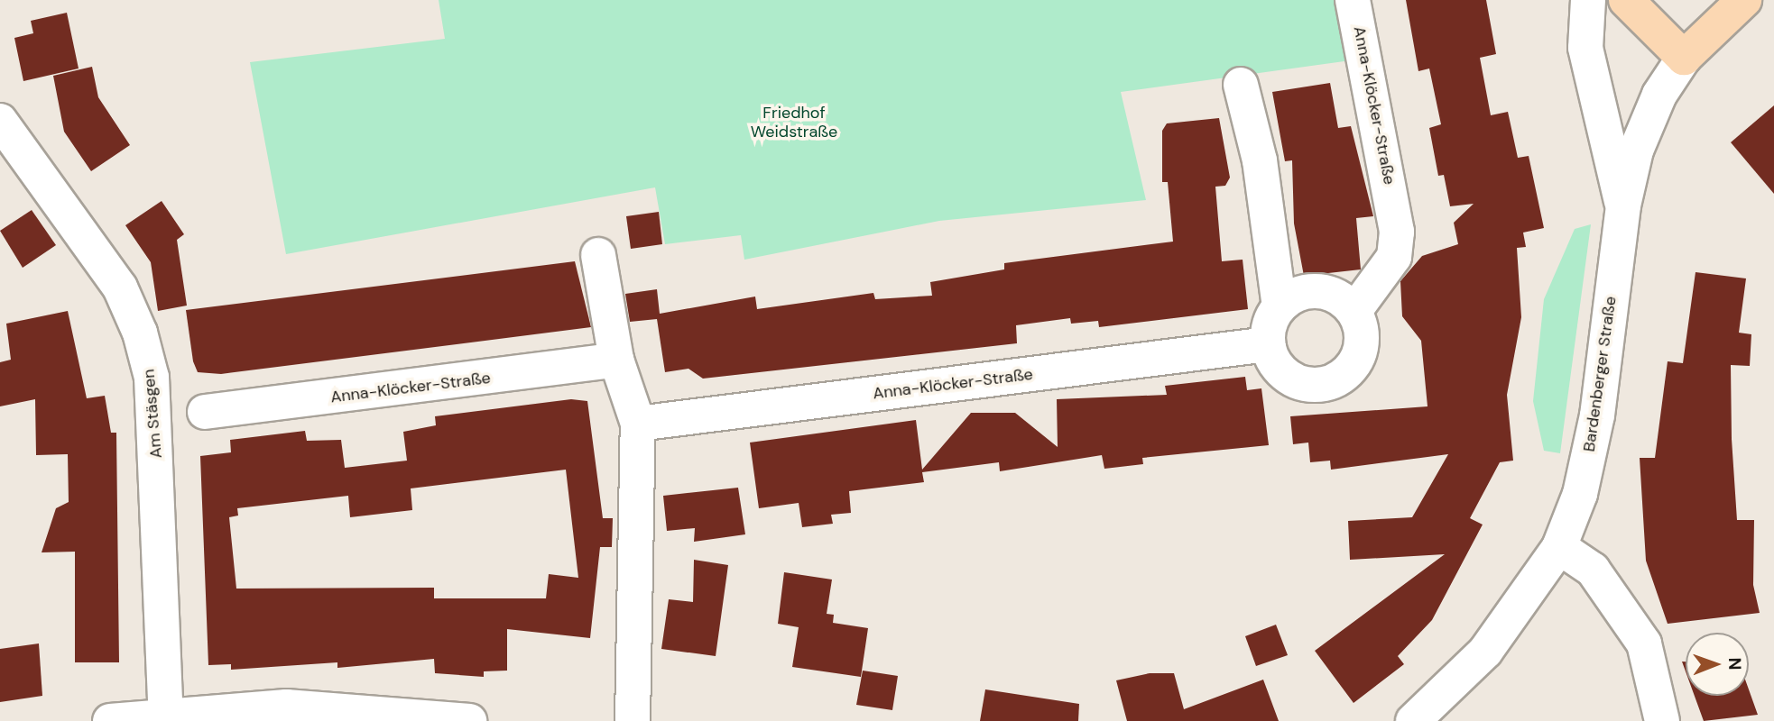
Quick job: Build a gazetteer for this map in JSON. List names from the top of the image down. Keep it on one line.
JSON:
{"streets":{"street":["Anna-Klöcker-Straße","Bardenberger Straße","Am Stäsgen"]},"parks":["Friedhof Weidstraße"],"north":"right"}
